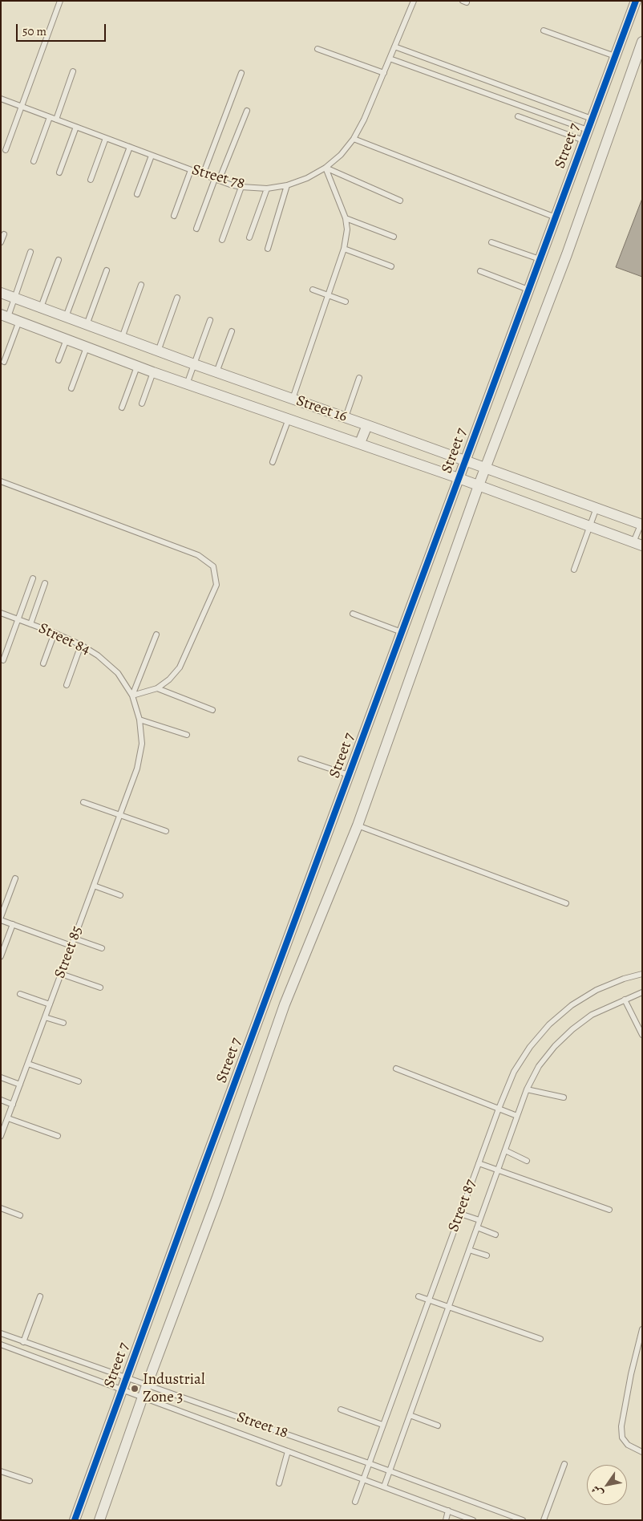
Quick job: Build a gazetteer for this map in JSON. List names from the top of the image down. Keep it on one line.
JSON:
{"streets":{"street":["Street 7","Street 16"],"lane":["Street 78","Street 84","Street 85","Street 87","Street 18"]},"crossings":[["Street 7","Street 16"],["Street 7","Street 18"],["Street 84","Street 85"],["Street 87","Street 18"]],"places":["Industrial Zone 3"],"scale_bar":"50 m","north":"bottom left"}
